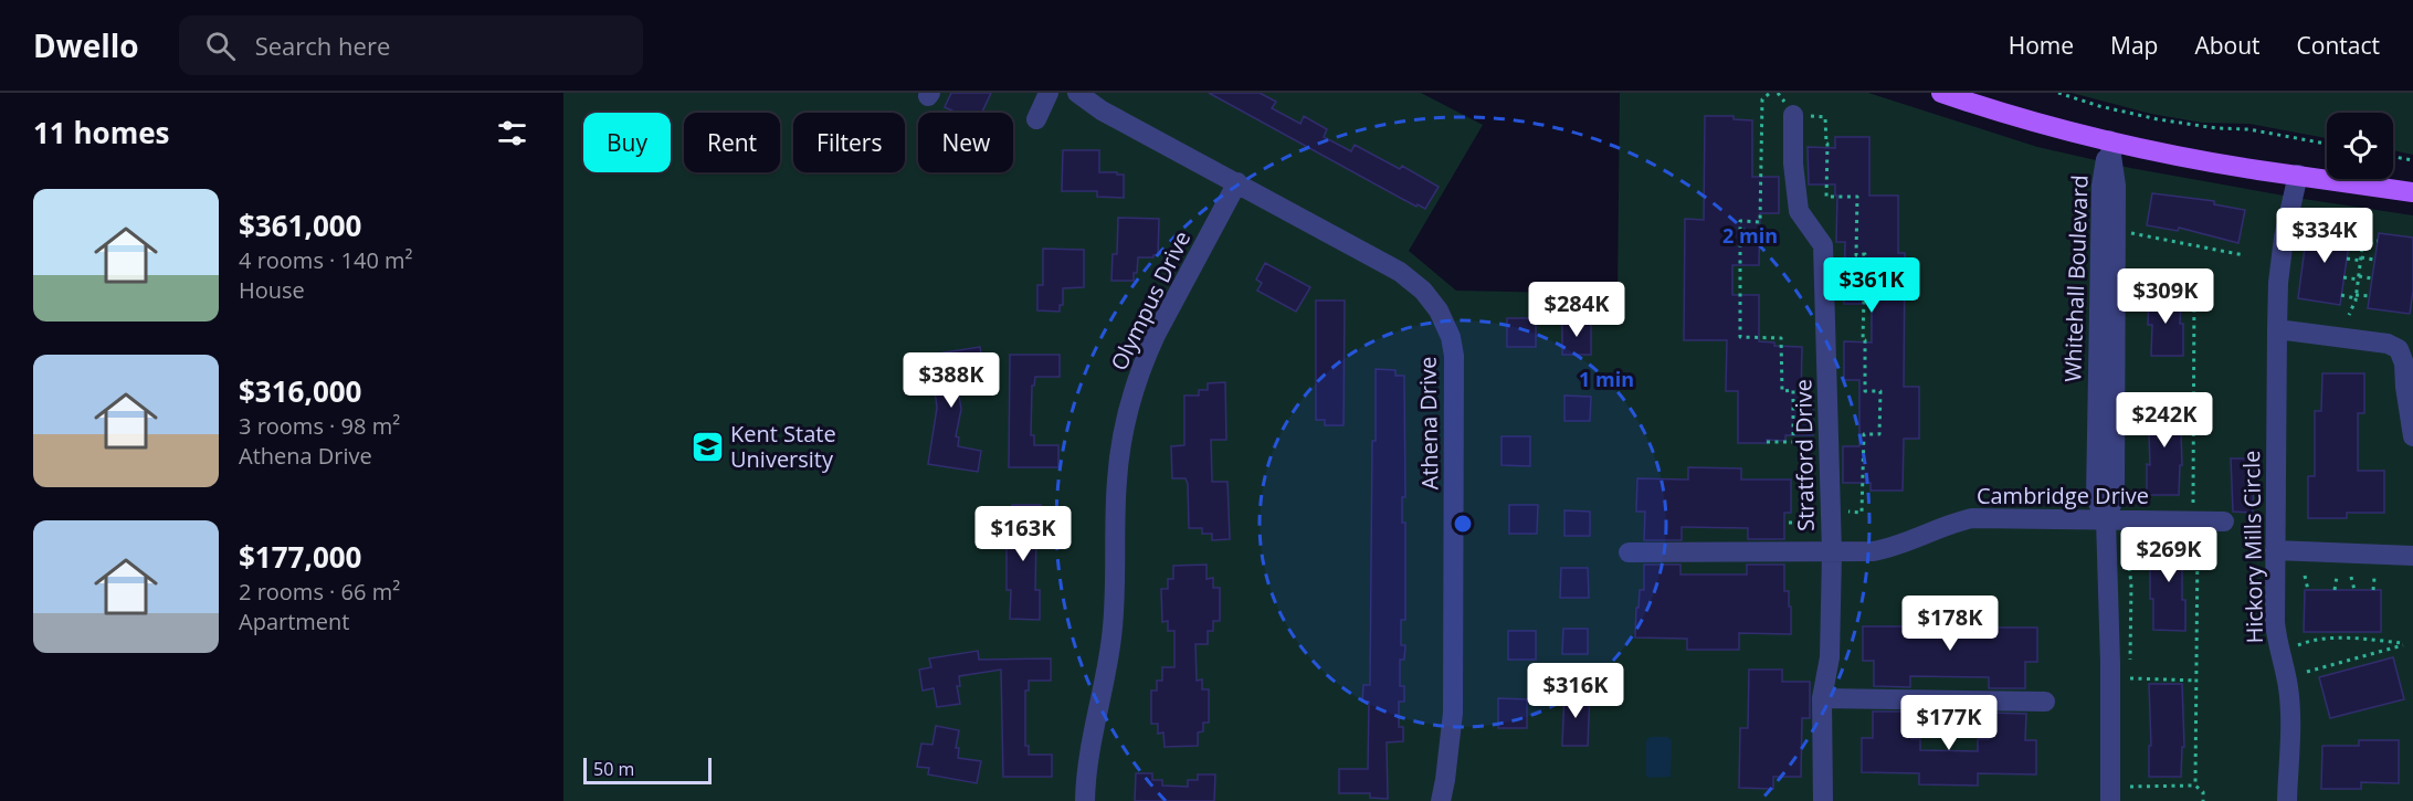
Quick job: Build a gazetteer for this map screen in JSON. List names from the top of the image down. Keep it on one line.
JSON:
{"streets":{"street":["Whitehall Boulevard","Olympus Drive","Athena Drive","Stratford Drive","Cambridge Drive","Hickory Mills Circle"]},"crossings":[["Whitehall Boulevard","Cambridge Drive"],["Olympus Drive","Athena Drive"],["Stratford Drive","Cambridge Drive"]],"places":{"school or university":["Kent State University"]},"scale_bar":"50 m","page":{"header":"Dwello","search":"Search here","nav":["Home","Map","About","Contact"],"heading":"11 homes","chip":["Buy","Rent","Filters","New"],"list":[{"name":"$361,000","note":"4 rooms · 140 m² · House"},{"name":"$316,000","note":"3 rooms · 98 m² · Athena Drive"},{"name":"$177,000","note":"2 rooms · 66 m² · Apartment"}],"price":["$334K","$361K","$309K","$284K","$388K","$242K","$163K","$269K","$178K","$316K","$177K"],"scale":"50 m"},"rings":["2 min","1 min"]}
